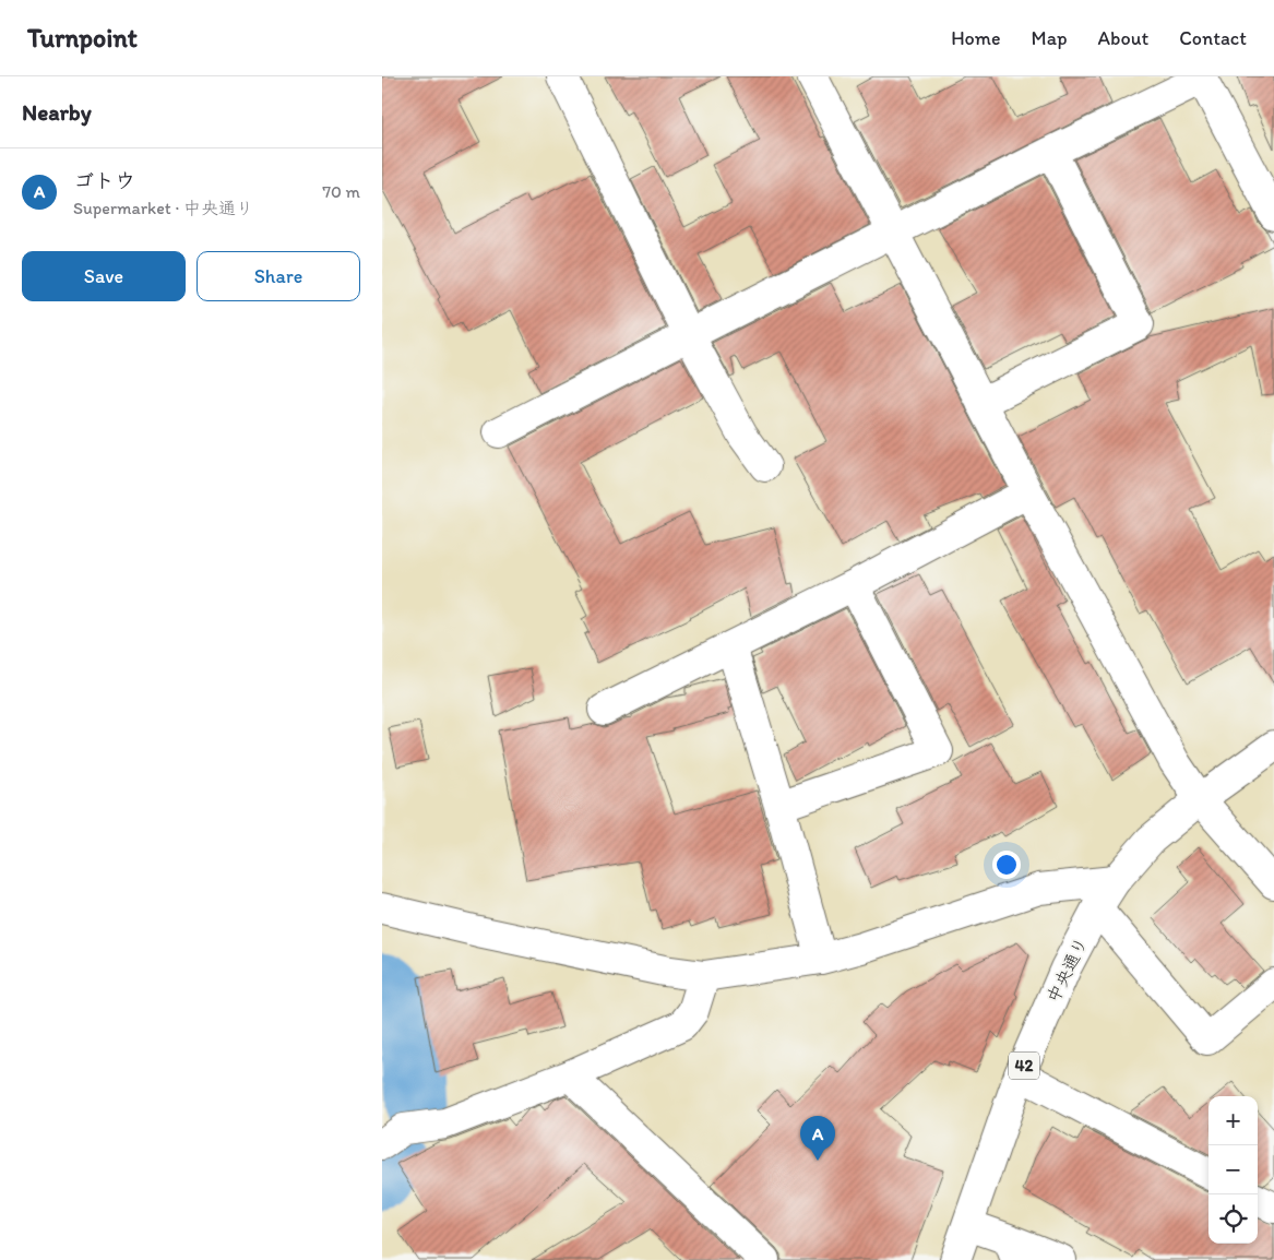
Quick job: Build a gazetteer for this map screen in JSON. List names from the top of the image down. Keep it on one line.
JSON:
{"streets":{"main road":["中央通り","42"]},"page":{"header":"Turnpoint","nav":["Home","Map","About","Contact"],"heading":"Nearby","list":[{"mark":"A","name":"ゴトウ","note":"Supermarket · 中央通り","value":"70 m"}],"buttons":["Save","Share"],"map_buttons":["+","−"],"pins":"A"}}
